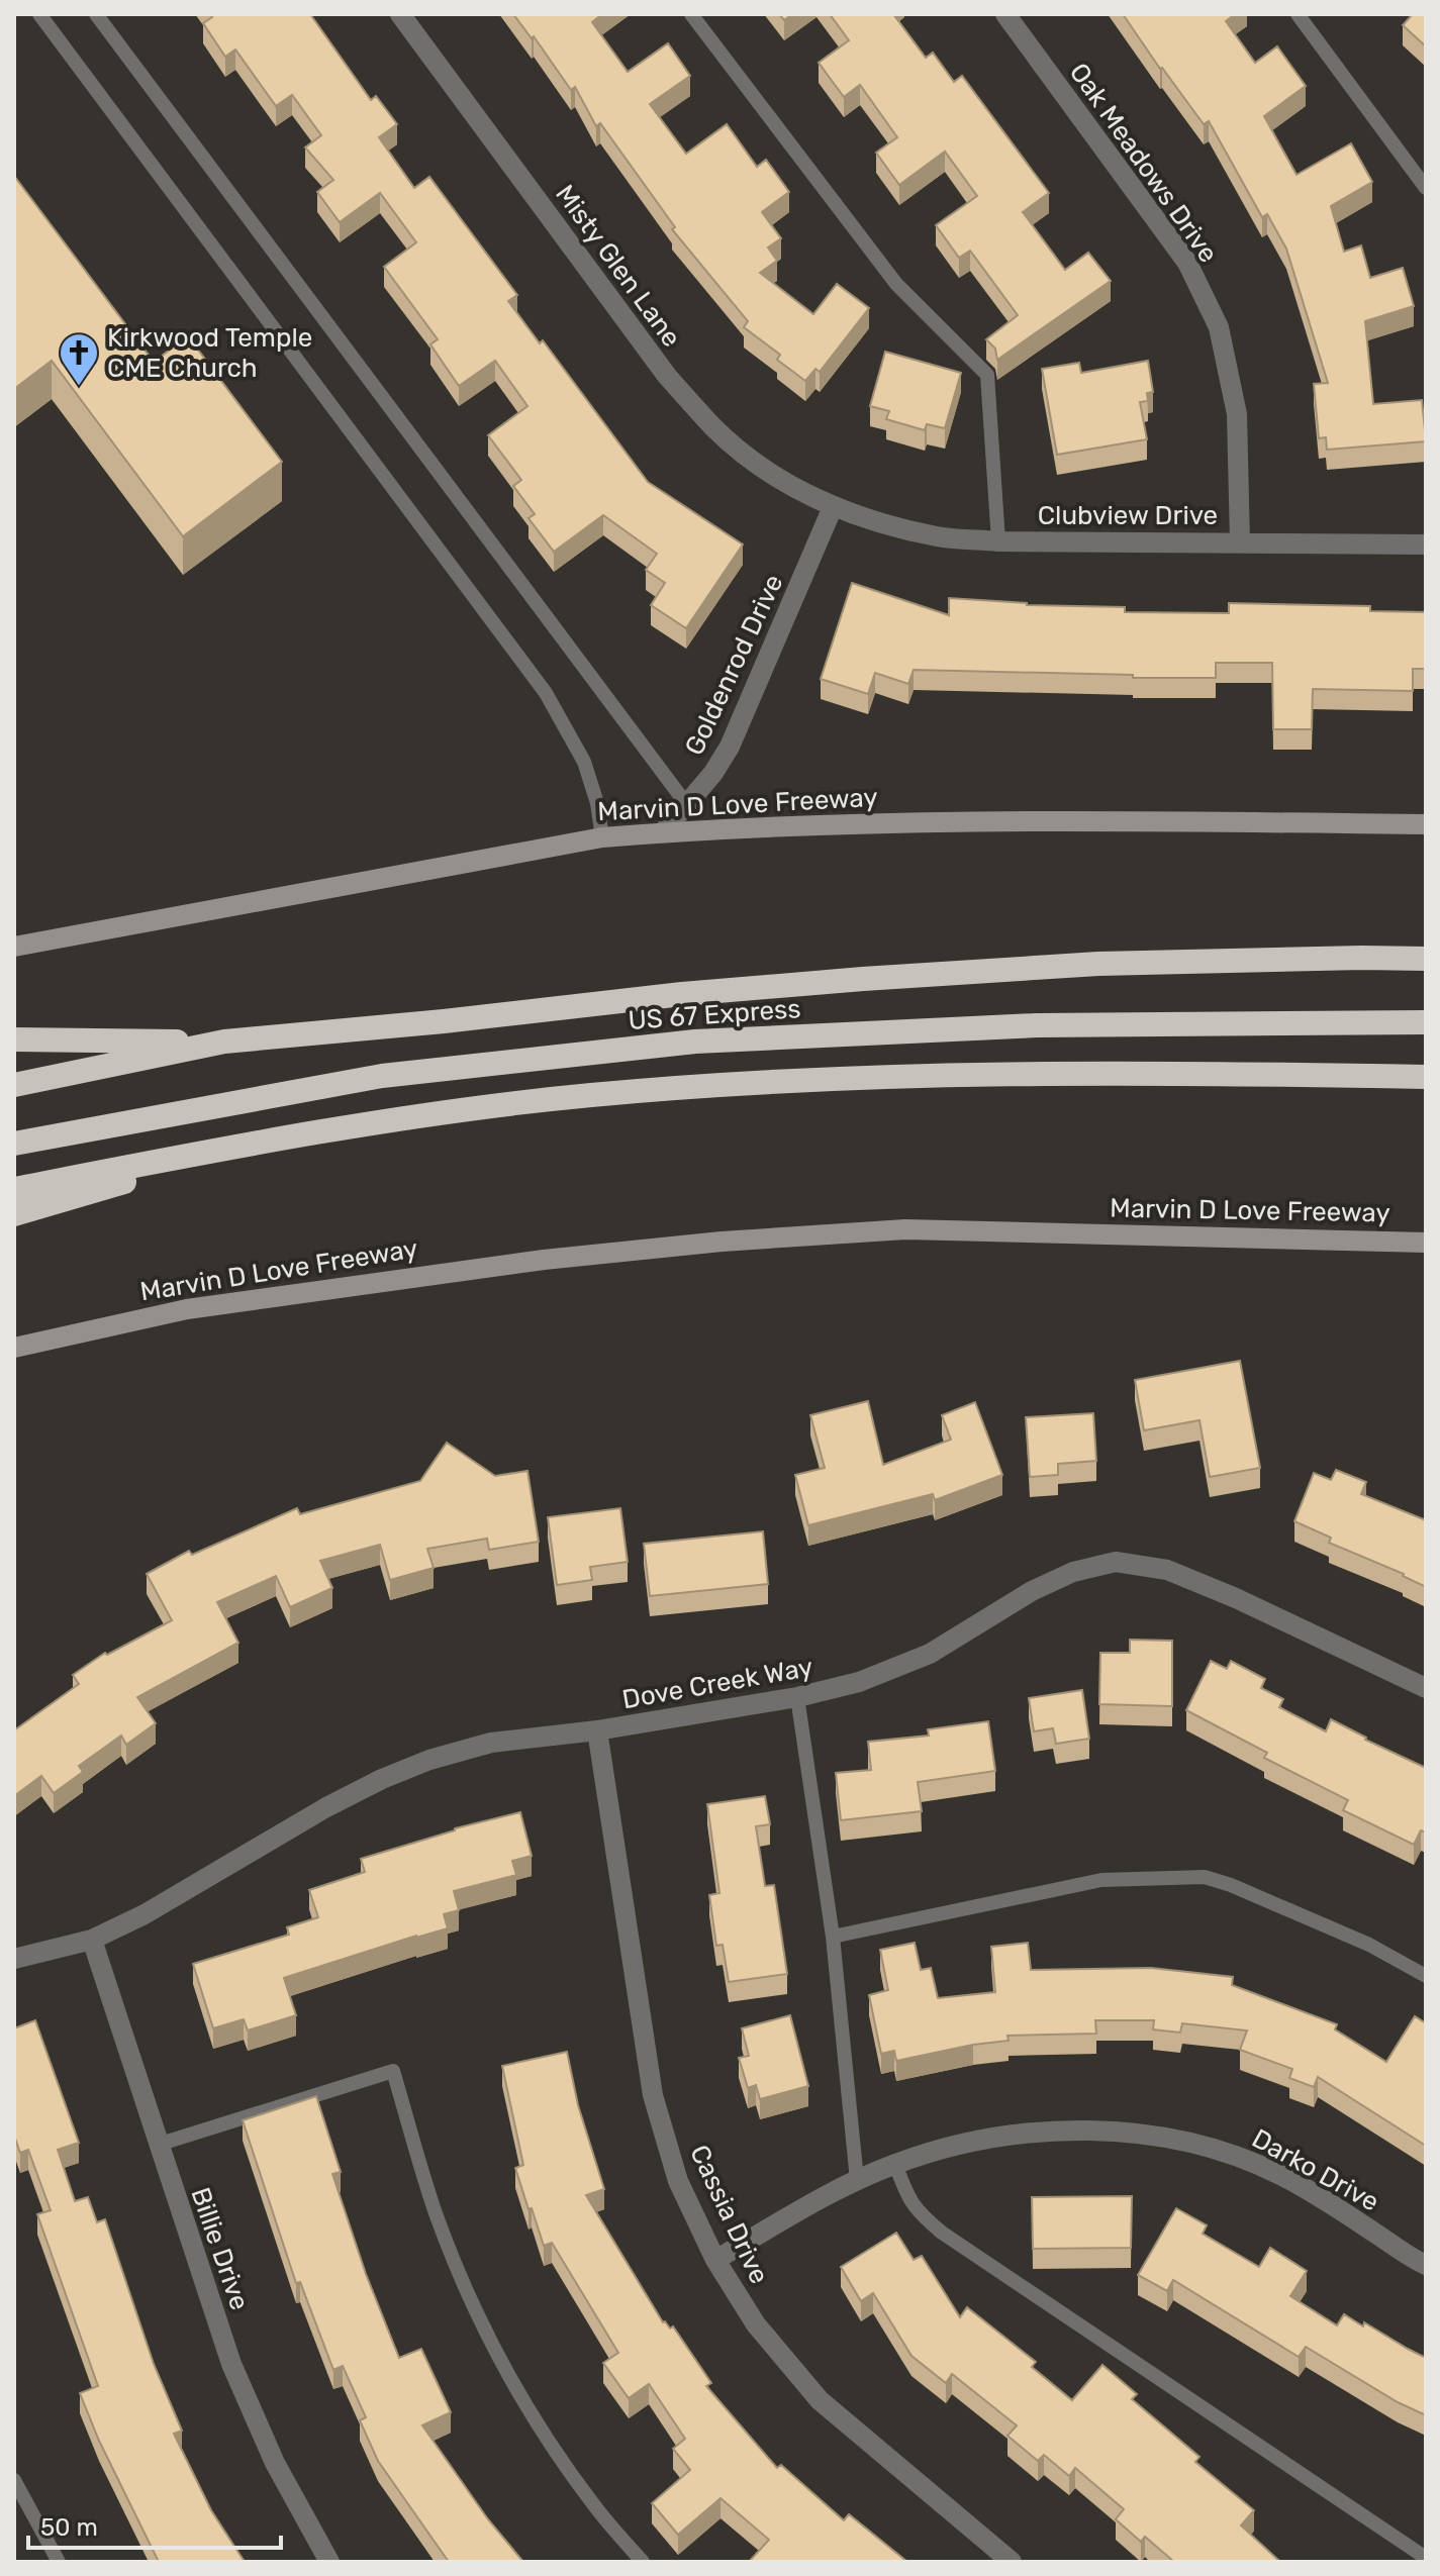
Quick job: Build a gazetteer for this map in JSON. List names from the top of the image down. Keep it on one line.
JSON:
{"streets":{"highway":["US 67 Express"],"main road":["Marvin D Love Freeway"],"street":["Oak Meadows Drive","Misty Glen Lane","Clubview Drive","Goldenrod Drive","Dove Creek Way","Darko Drive","Cassia Drive","Billie Drive"]},"crossings":[["Oak Meadows Drive","Clubview Drive"],["Misty Glen Lane","Clubview Drive"],["Misty Glen Lane","Goldenrod Drive"],["Clubview Drive","Goldenrod Drive"],["Goldenrod Drive","Marvin D Love Freeway"],["Dove Creek Way","Cassia Drive"],["Dove Creek Way","Billie Drive"],["Darko Drive","Cassia Drive"]],"places":{"church":["Kirkwood Temple CME Church"]},"scale_bar":"50 m"}
